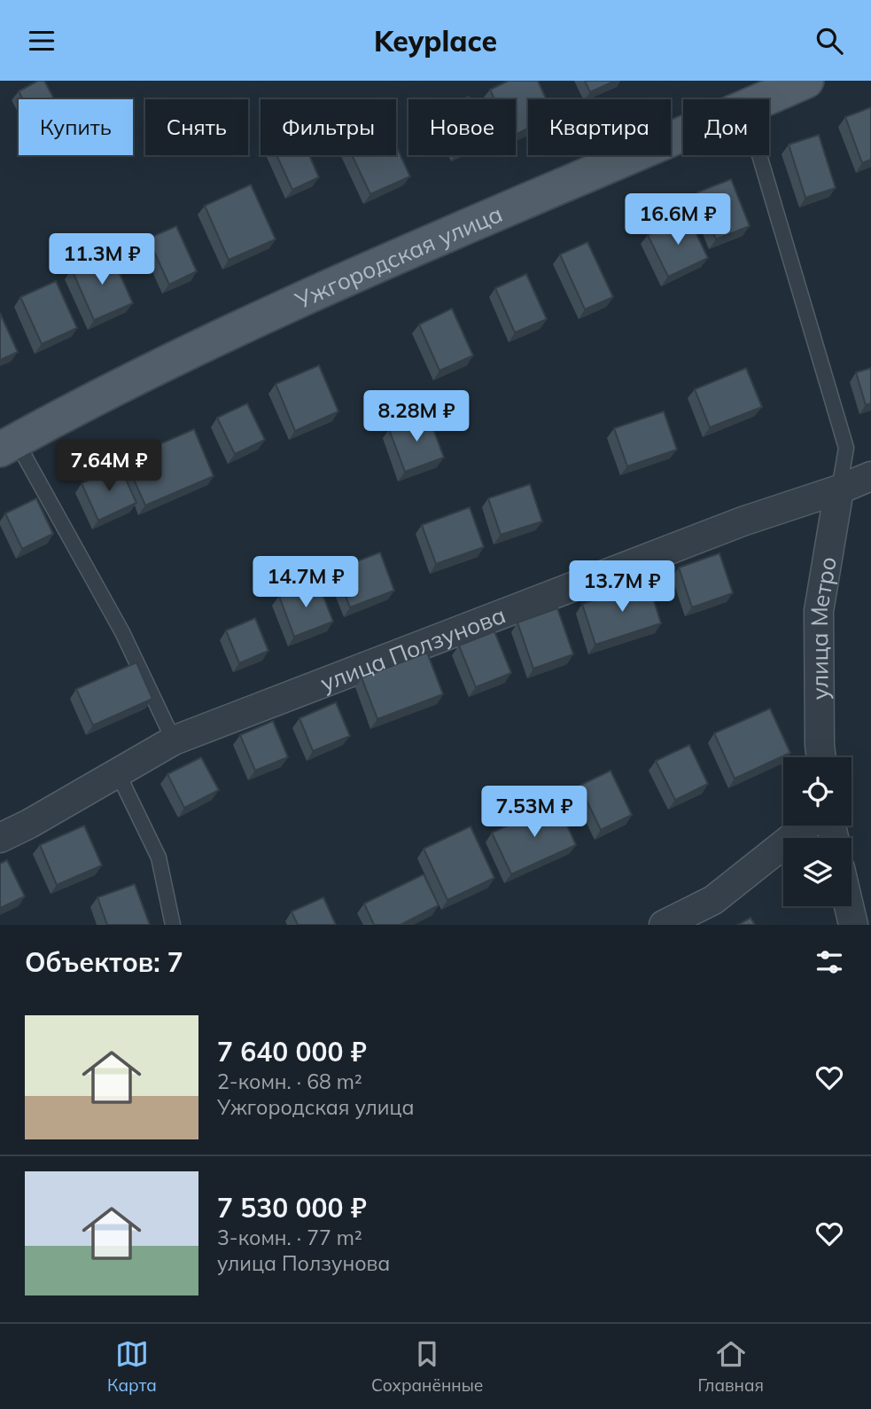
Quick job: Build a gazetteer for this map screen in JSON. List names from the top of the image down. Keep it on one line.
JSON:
{"streets":{"main road":["Ужгородская улица"],"street":["улица Метро","улица Ползунова"]},"crossings":[["улица Метро","улица Ползунова"]],"page":{"header":"Keyplace","chip":["Купить","Снять","Фильтры","Новое","Квартира","Дом"],"price":["16.6M ₽","11.3M ₽","8.28M ₽","7.64M ₽","14.7M ₽","13.7M ₽","7.53M ₽"],"heading":"Объектов: 7","list":[{"name":"7 640 000 ₽","note":"2-комн. · 68 m² · Ужгородская улица"},{"name":"7 530 000 ₽","note":"3-комн. · 77 m² · улица Ползунова"}],"tabs":["Карта","Сохранённые","Главная"]}}
